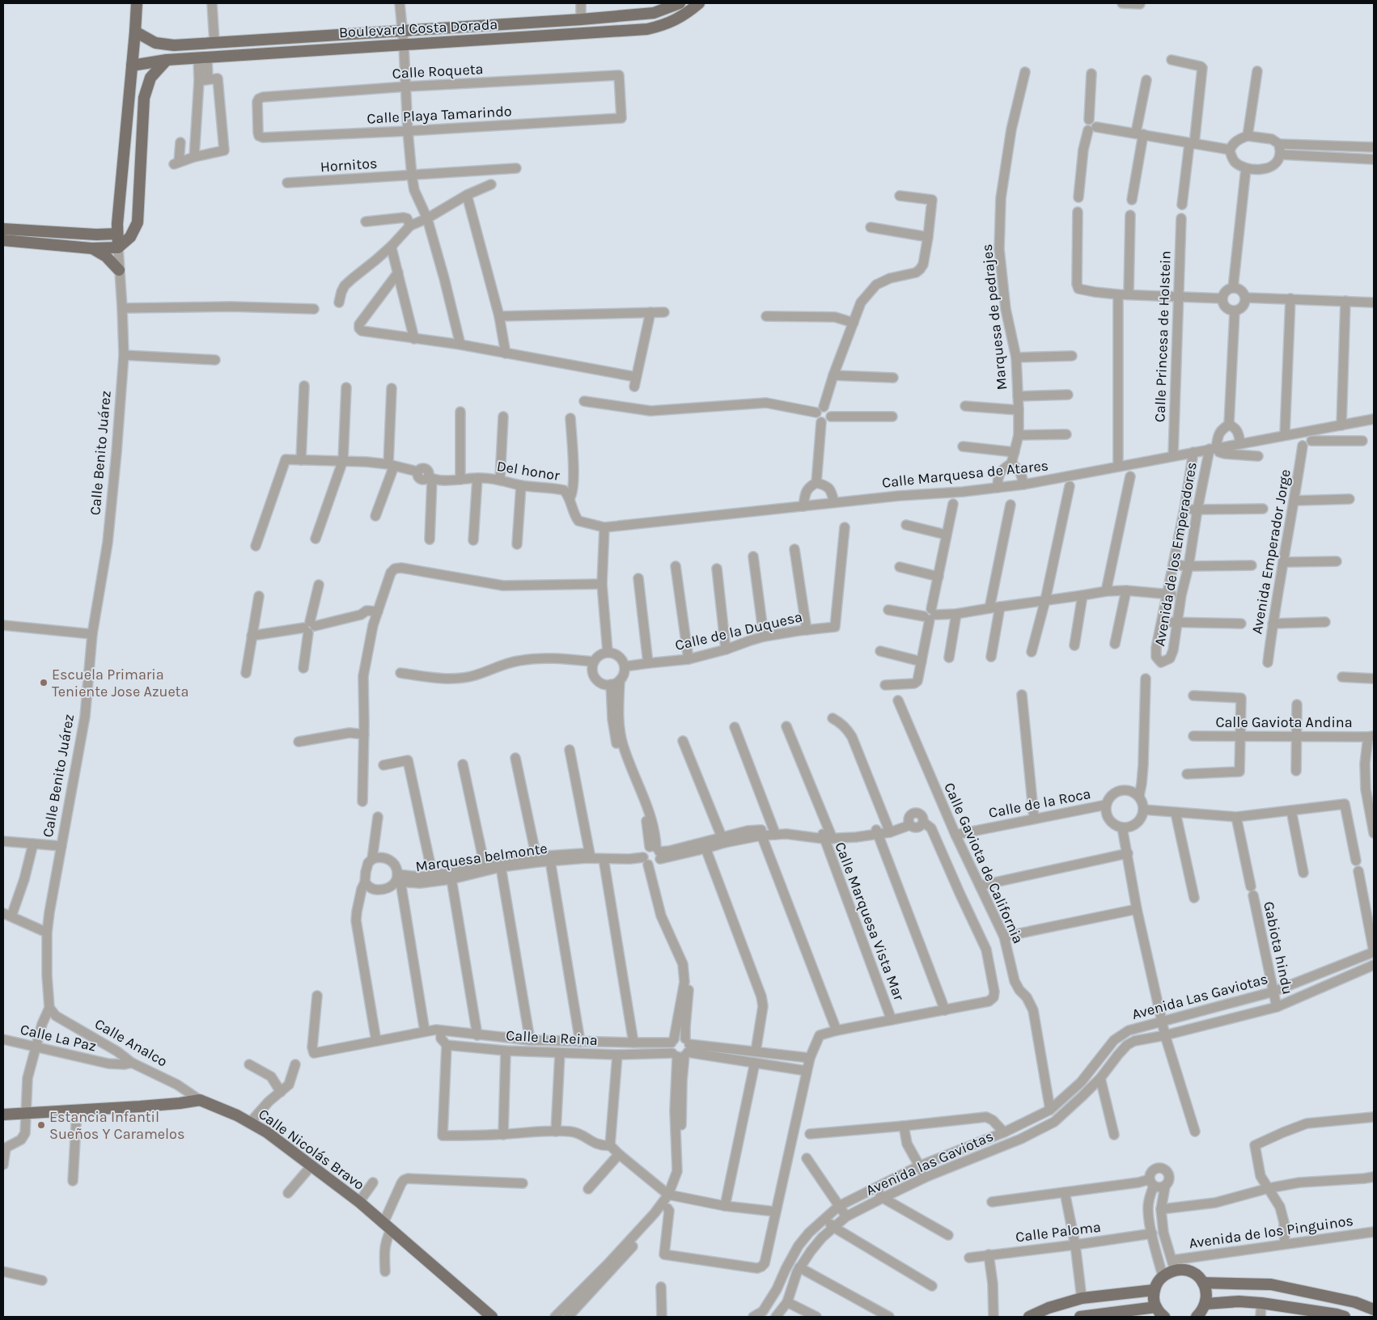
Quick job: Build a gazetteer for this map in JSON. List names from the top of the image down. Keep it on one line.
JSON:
{"streets":{"main road":["Boulevard Costa Dorada","Calle Benito Juárez","Calle Nicolás Bravo"],"street":["Calle Roqueta","Calle Playa Tamarindo","Hornitos","Marquesa de pedrajes","Calle Princesa de HoIstein","Del honor","Calle Marquesa de Atares","Avenida Emperador Jorge","Avenida de los Emperadores","Calle de la Duquesa","Calle Gaviota Andina","Calle de la Roca","Marquesa belmonte","Calle Gaviota de California","Calle Marquesa Vista Mar","Gabiota hindu","Avenida Las Gaviotas","Calle La Paz","Calle La Reina","Calle Analco","Avenida las Gaviotas","Calle Paloma","Avenida de los Pinguinos"]},"crossings":[["Boulevard Costa Dorada","Calle Benito Juárez"],["Calle Roqueta","Calle Playa Tamarindo"],["Calle Princesa de HoIstein","Calle Marquesa de Atares"],["Calle Benito Juárez","Calle La Paz"],["Calle Benito Juárez","Calle Analco"],["Del honor","Calle Marquesa de Atares"],["Calle Marquesa de Atares","Avenida de los Emperadores"],["Calle de la Roca","Calle Gaviota de California"],["Marquesa belmonte","Calle Marquesa Vista Mar"],["Calle Gaviota de California","Avenida Las Gaviotas"],["Gabiota hindu","Avenida Las Gaviotas"],["Avenida Las Gaviotas","Avenida las Gaviotas"],["Calle La Paz","Calle Analco"],["Calle Analco","Calle Nicolás Bravo"]],"places":["Escuela Primaria Teniente Jose Azueta","Estancia Infantil Sueños Y Caramelos"]}
